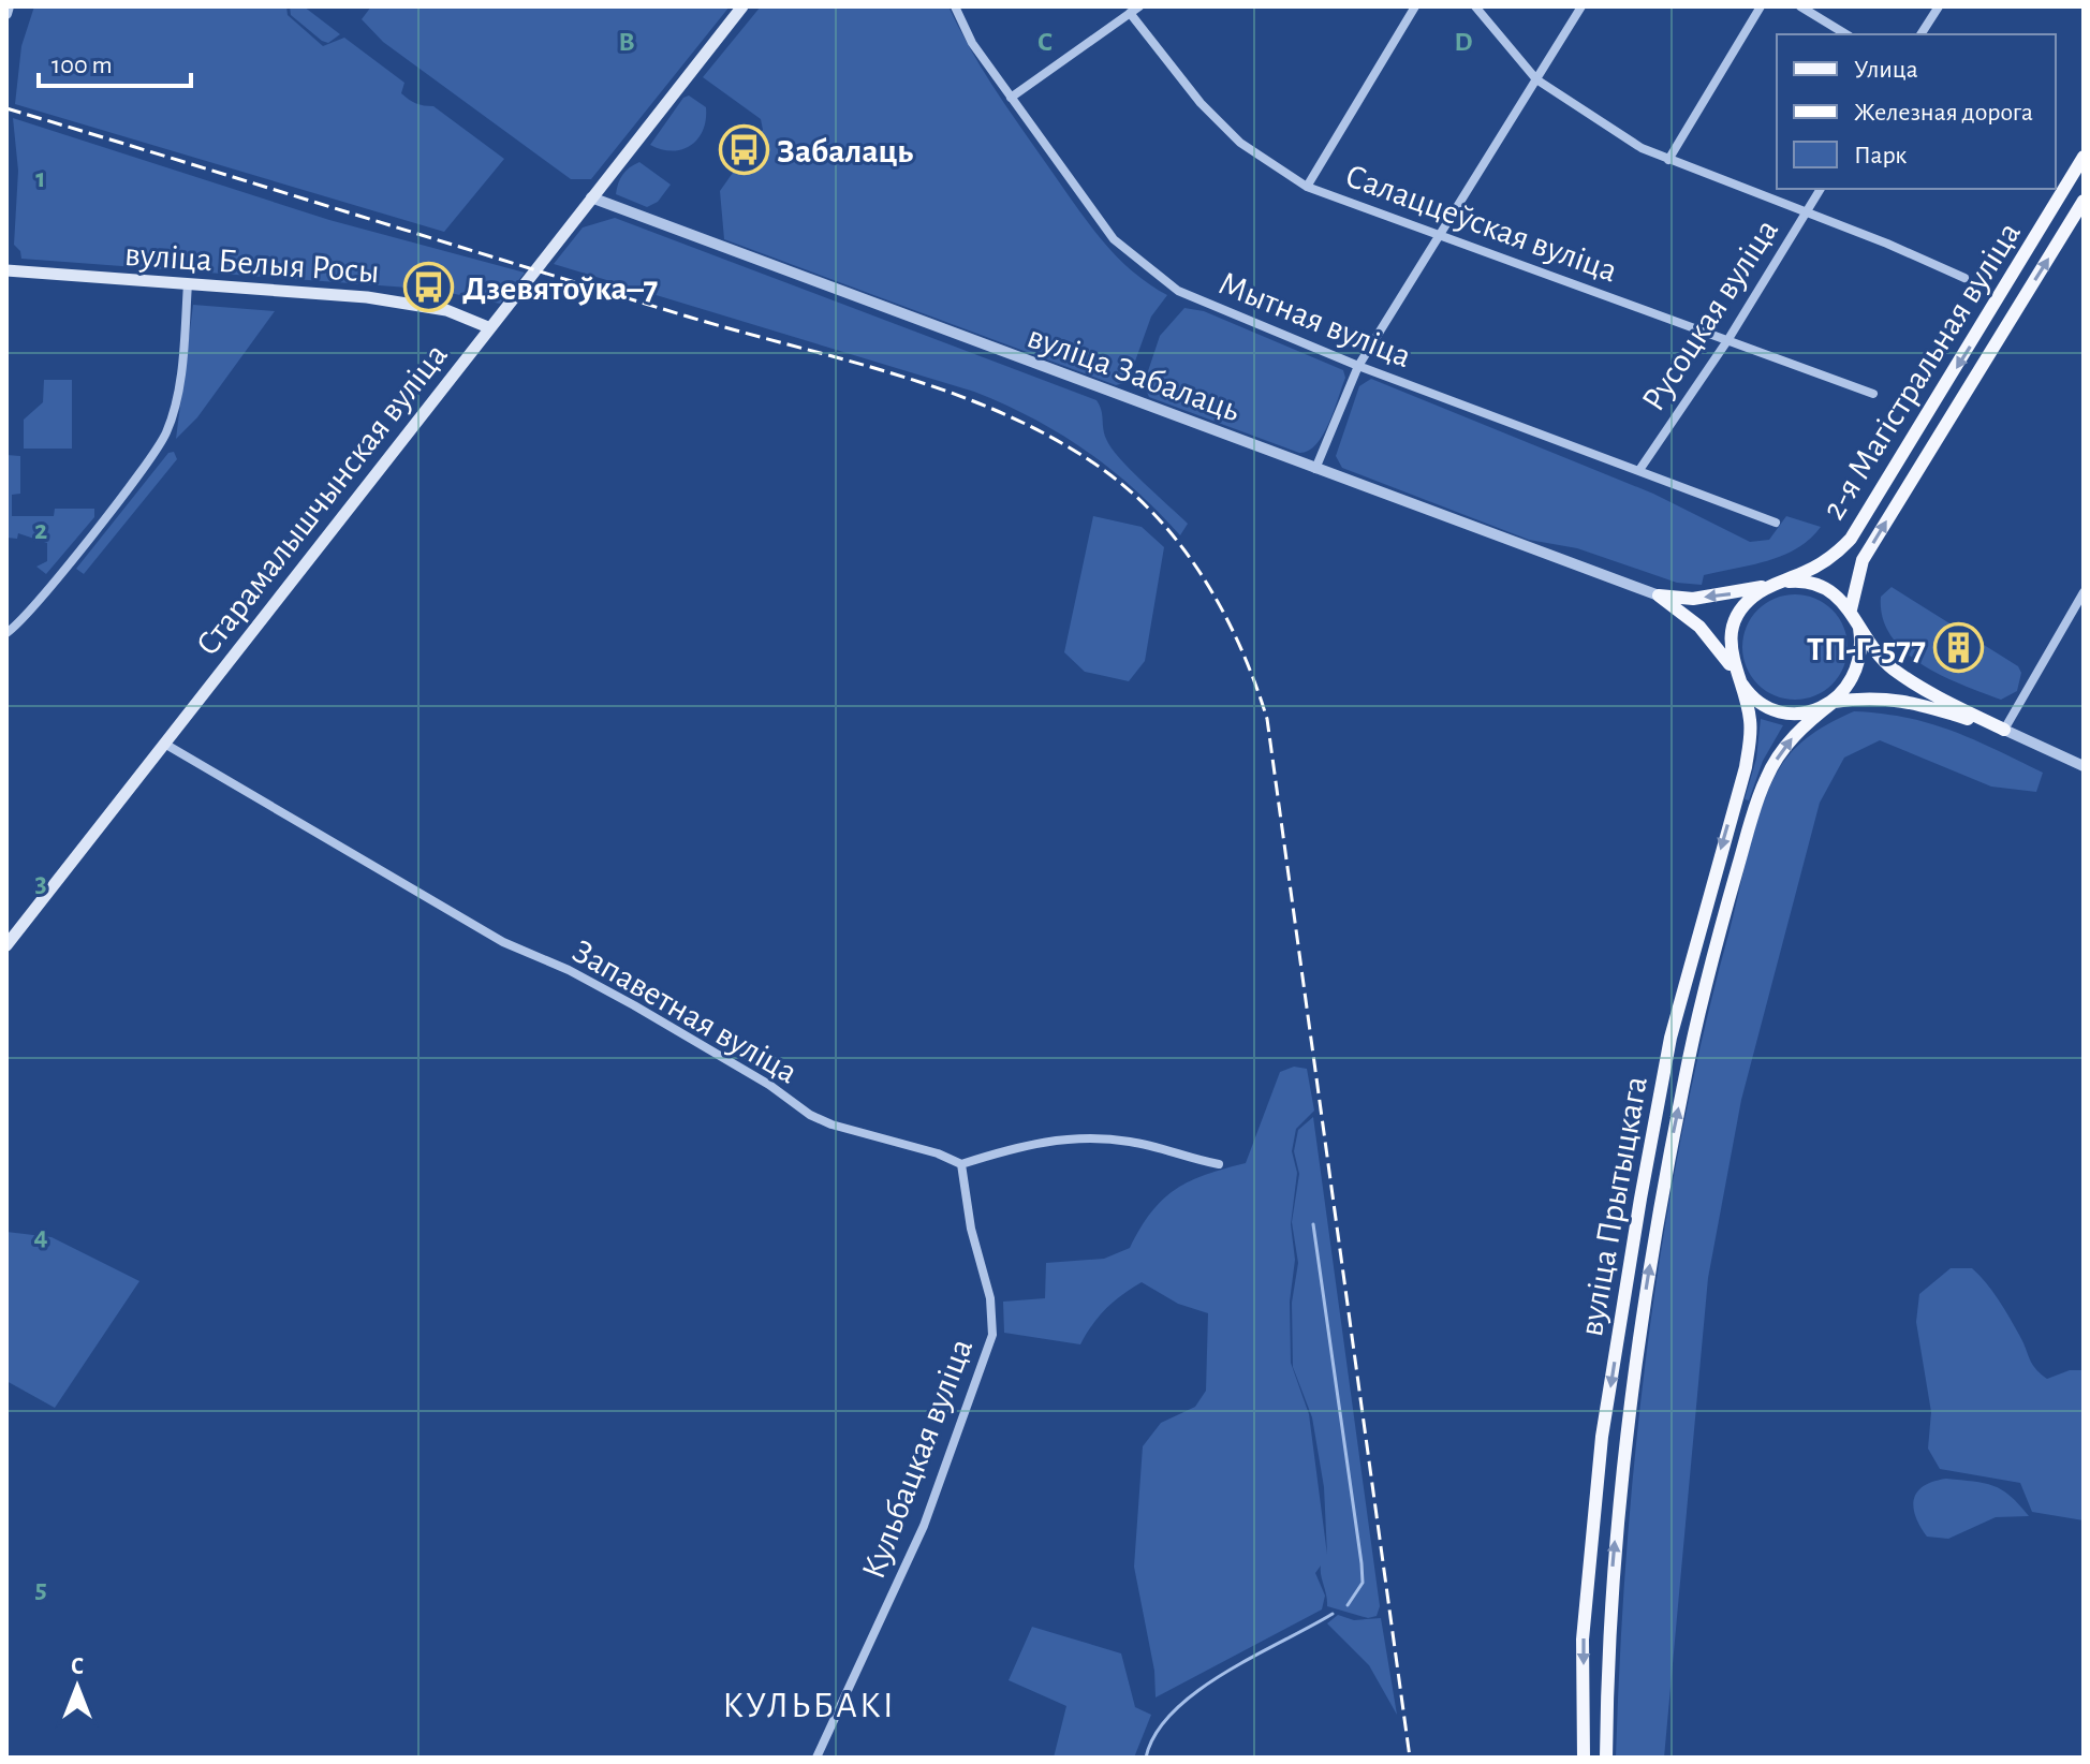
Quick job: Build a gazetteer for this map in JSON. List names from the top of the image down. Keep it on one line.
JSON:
{"streets":{"main road":["вуліца Белыя Росы","2-я Магістральная вуліца","Старамалышчынская вуліца","вуліца Прытыцкага"],"street":["Салаццеўская вуліца","Русоцкая вуліца","Мытная вуліца","вуліца Забалаць","Запаветная вуліца","Кульбацкая вуліца"]},"crossings":[["Салаццеўская вуліца","Русоцкая вуліца"],["вуліца Белыя Росы","Старамалышчынская вуліца"],["Русоцкая вуліца","Мытная вуліца"],["2-я Магістральная вуліца","вуліца Прытыцкага"],["вуліца Забалаць","Старамалышчынская вуліца"],["Старамалышчынская вуліца","Запаветная вуліца"],["Запаветная вуліца","Кульбацкая вуліца"]],"districts":["КУЛЬБАКІ"],"places":{"bus stop":["Забалаць","Дзевятоўка–7"],"building":["ТП-Г-577"]},"legend":["Улица","Железная дорога","Парк"],"scale_bar":"100 m","north":"top","grid":{"columns":["B","C","D"],"rows":["1","2","3","4","5"]}}
